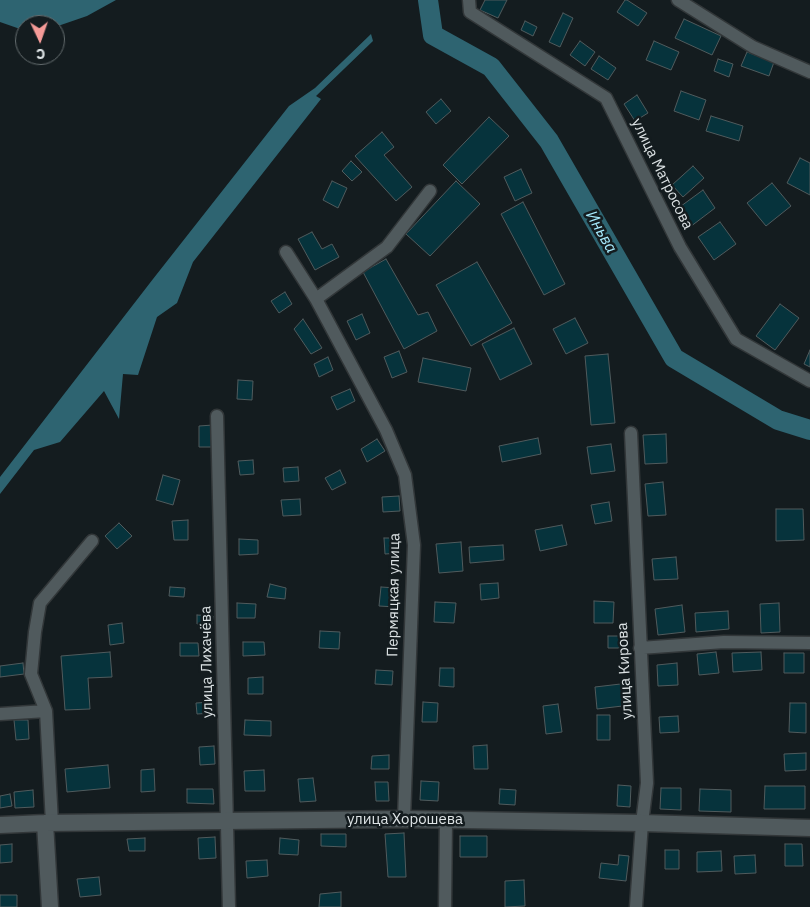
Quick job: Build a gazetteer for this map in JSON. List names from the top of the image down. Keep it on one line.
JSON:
{"streets":{"street":["улица Матросова","Пермяцкая улица","улица Лихачёва","улица Кирова","улица Хорошева"]},"crossings":[["Пермяцкая улица","улица Хорошева"],["улица Лихачёва","улица Хорошева"],["улица Кирова","улица Хорошева"]],"water":["Иньва"],"north":"bottom"}
